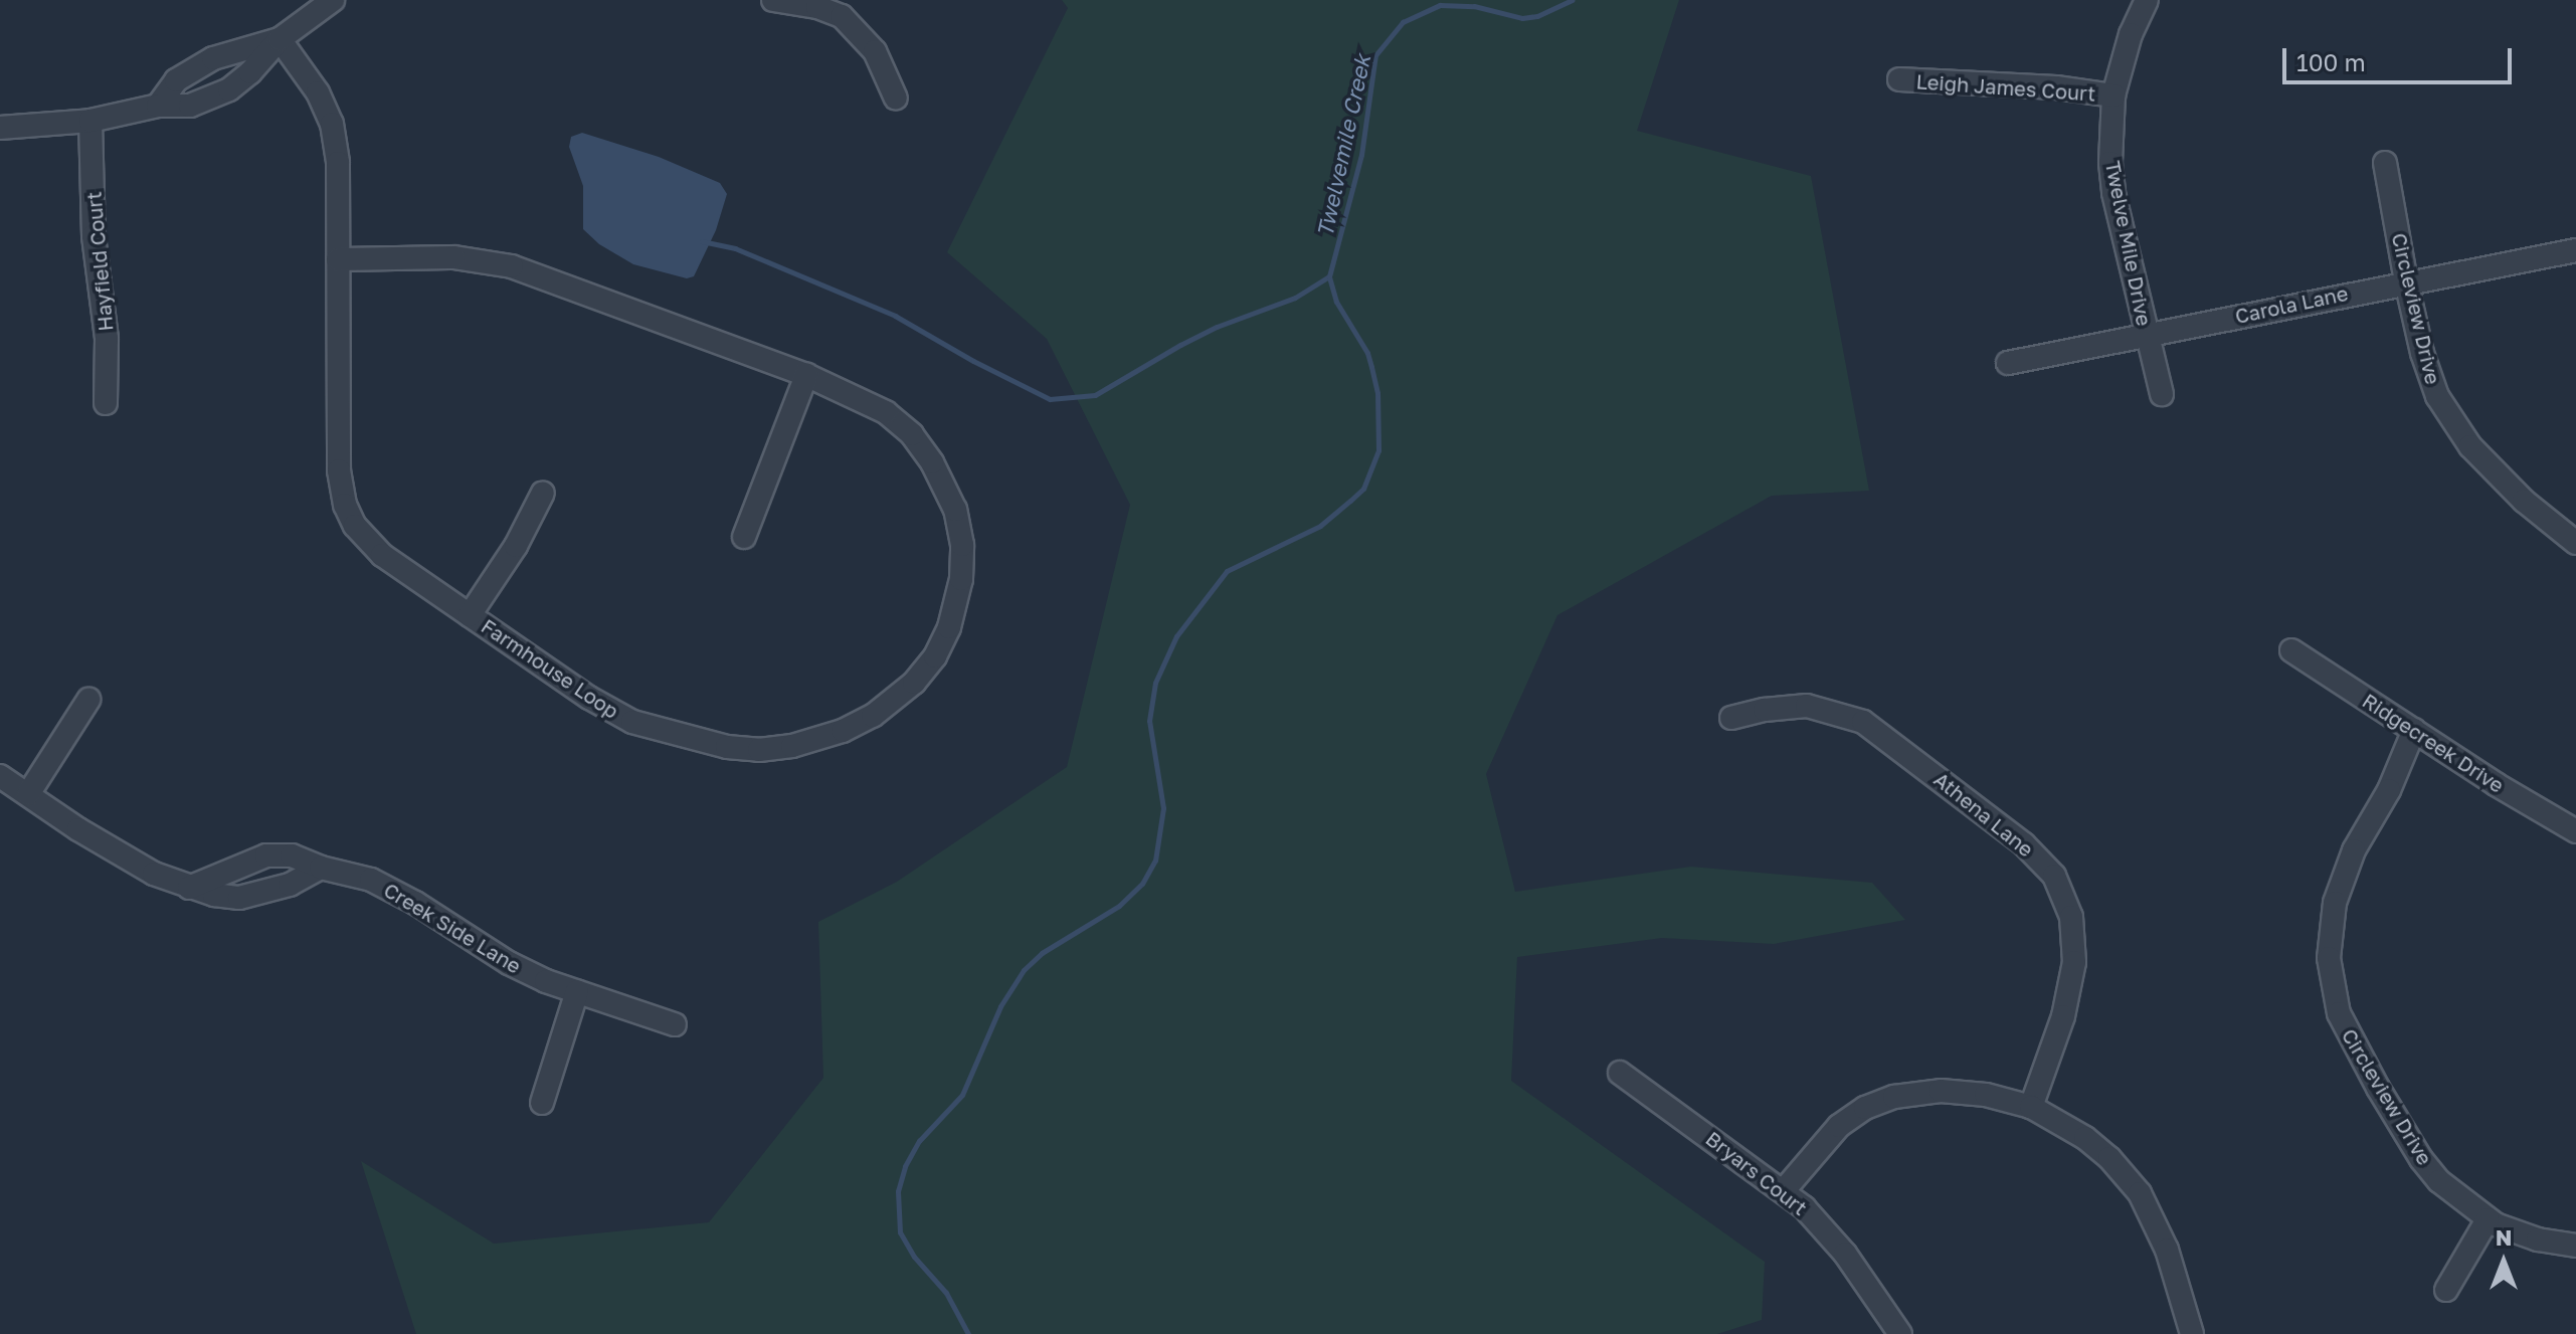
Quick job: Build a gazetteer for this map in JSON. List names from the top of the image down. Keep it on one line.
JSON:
{"streets":{"street":["Leigh James Court","Twelve Mile Drive","Hayfield Court","Carola Lane","Circleview Drive","Farmhouse Loop","Ridgecreek Drive","Athena Lane","Creek Side Lane","Bryars Court"]},"crossings":[["Leigh James Court","Twelve Mile Drive"],["Twelve Mile Drive","Carola Lane"],["Carola Lane","Circleview Drive"],["Circleview Drive","Ridgecreek Drive"]],"water":["Twelvemile Creek"],"scale_bar":"100 m","north":"top"}
